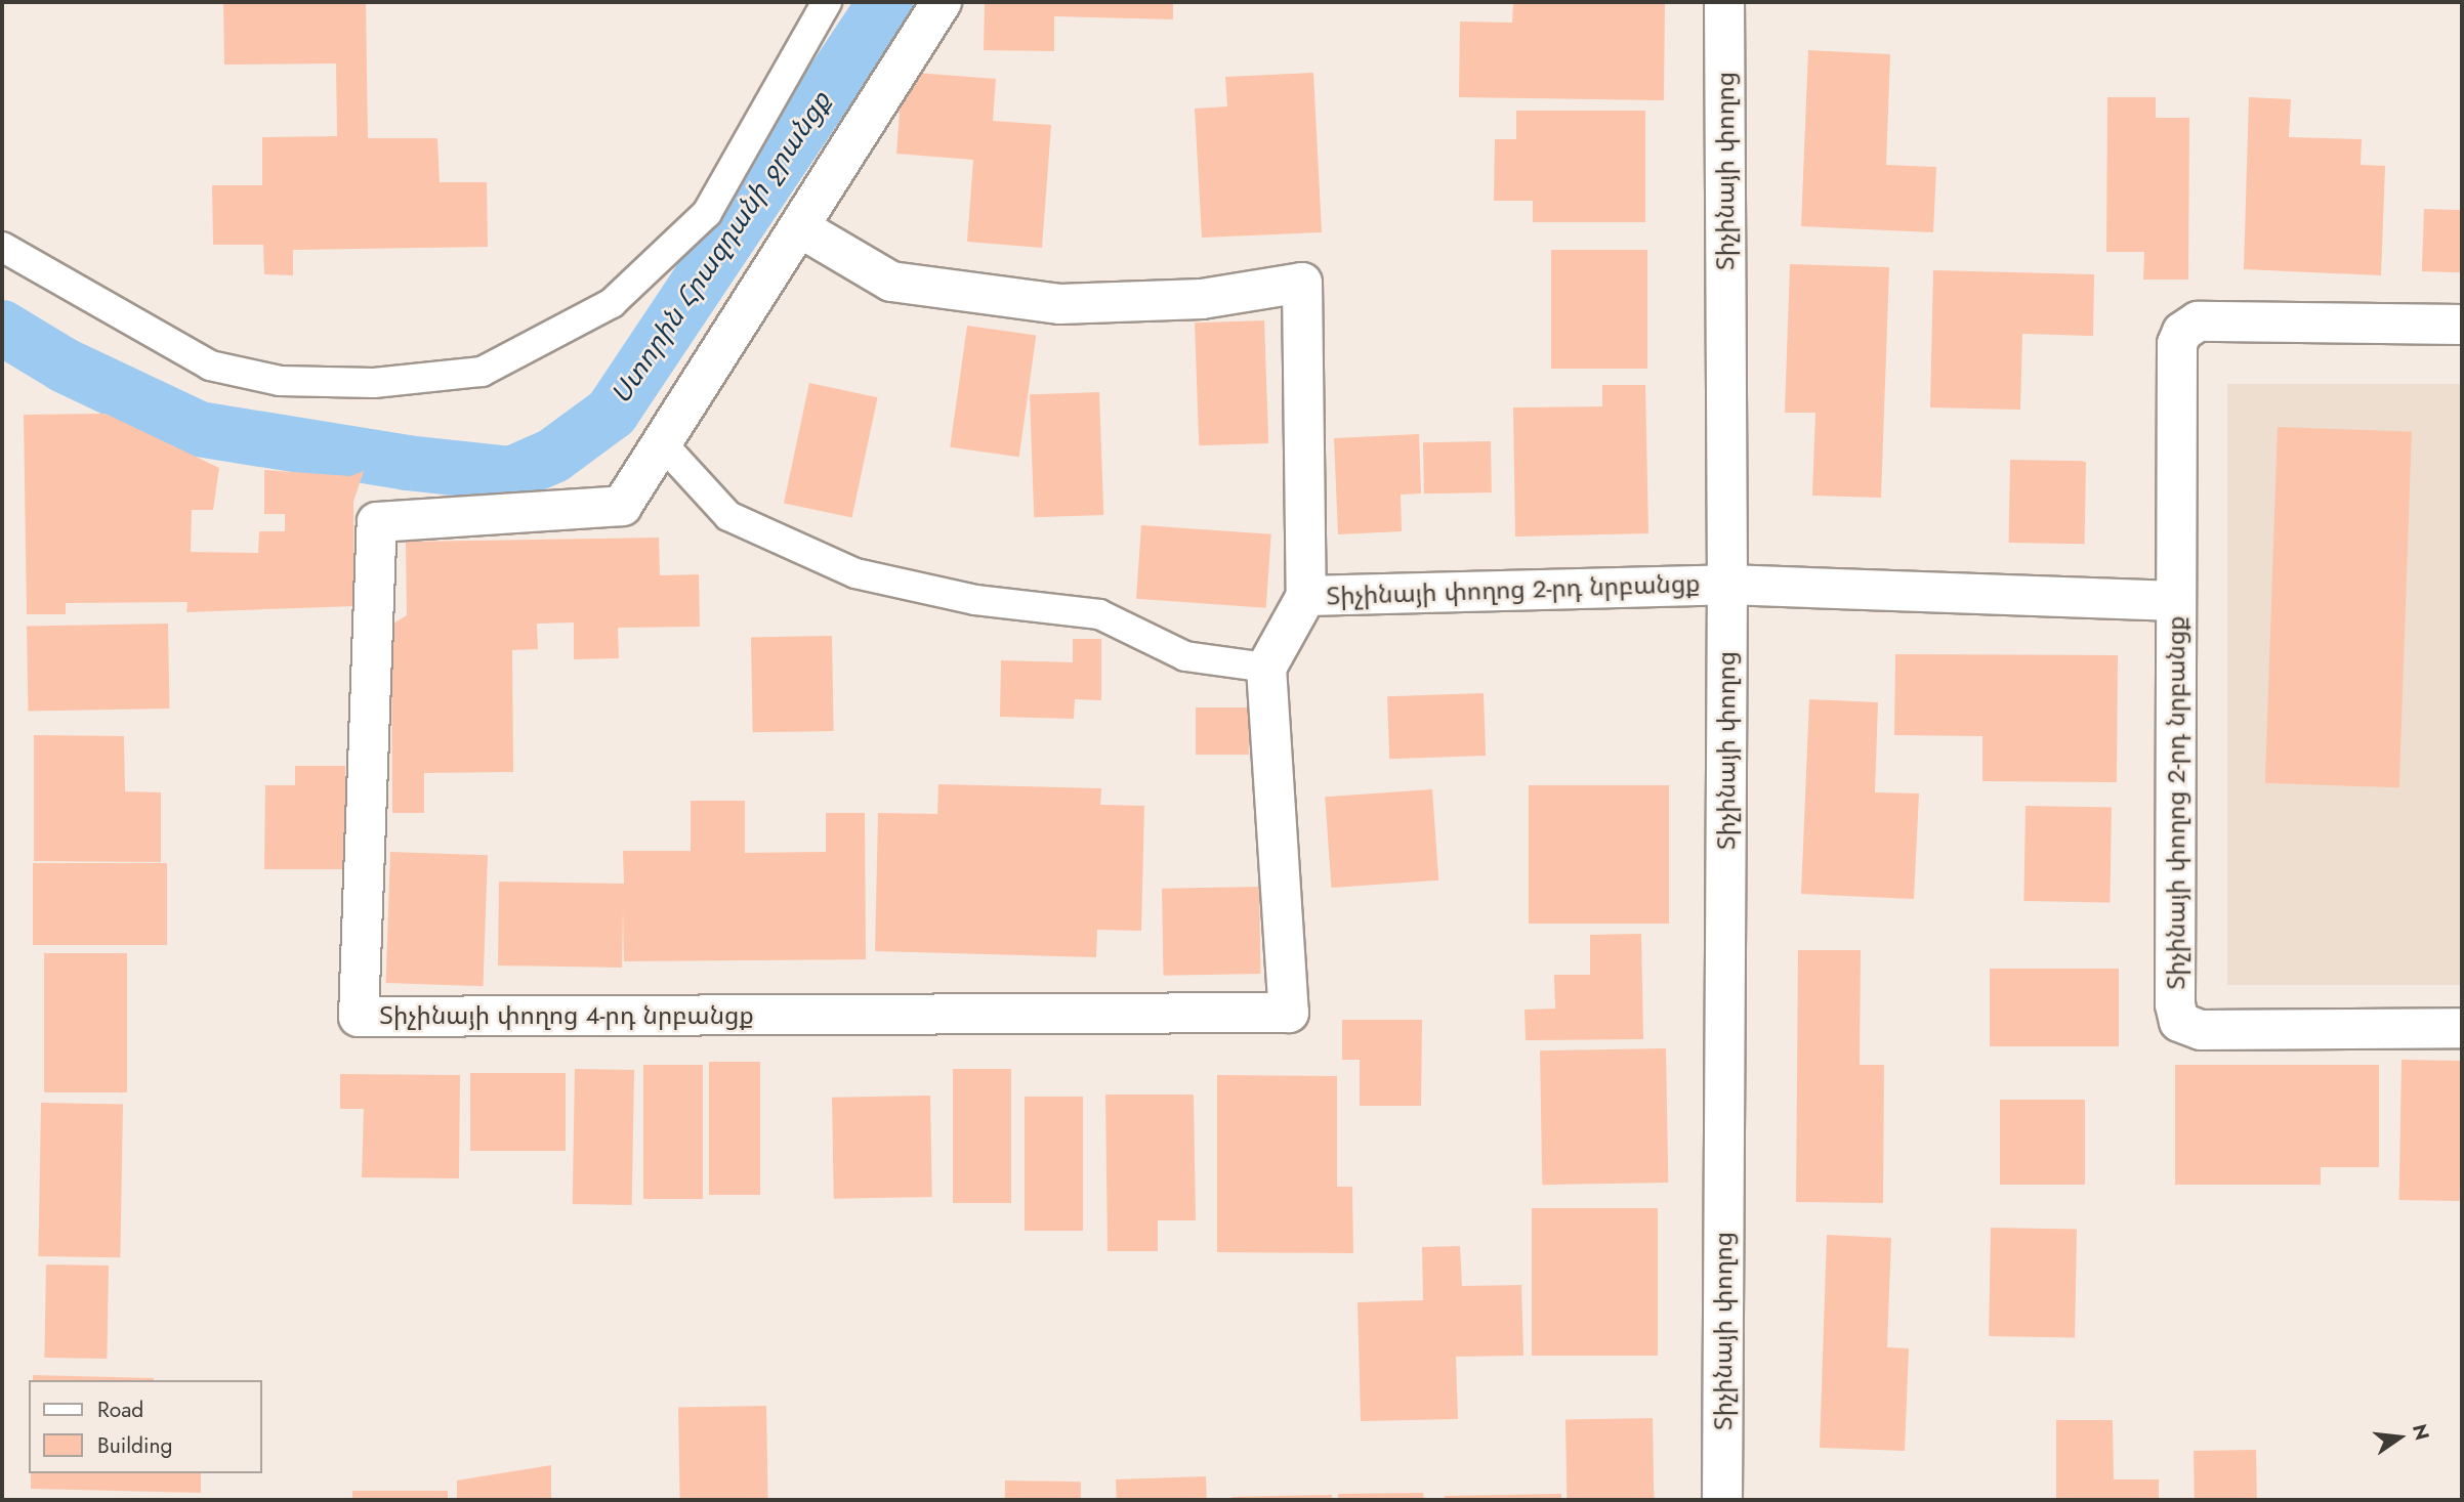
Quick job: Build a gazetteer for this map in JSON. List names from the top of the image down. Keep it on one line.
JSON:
{"streets":{"street":["Տիչինայի փողոց","Տիչինայի փողոց 2-րդ նրբանցք","Տիչինայի փողոց 4-րդ նրբանցք"]},"crossings":[["Տիչինայի փողոց","Տիչինայի փողոց 2-րդ նրբանցք"],["Տիչինայի փողոց 2-րդ նրբանցք","Տիչինայի փողոց 4-րդ նրբանցք"]],"water":["Ստորին Հրազդանի ջրանցք"],"legend":["Road","Building"],"north":"right"}
